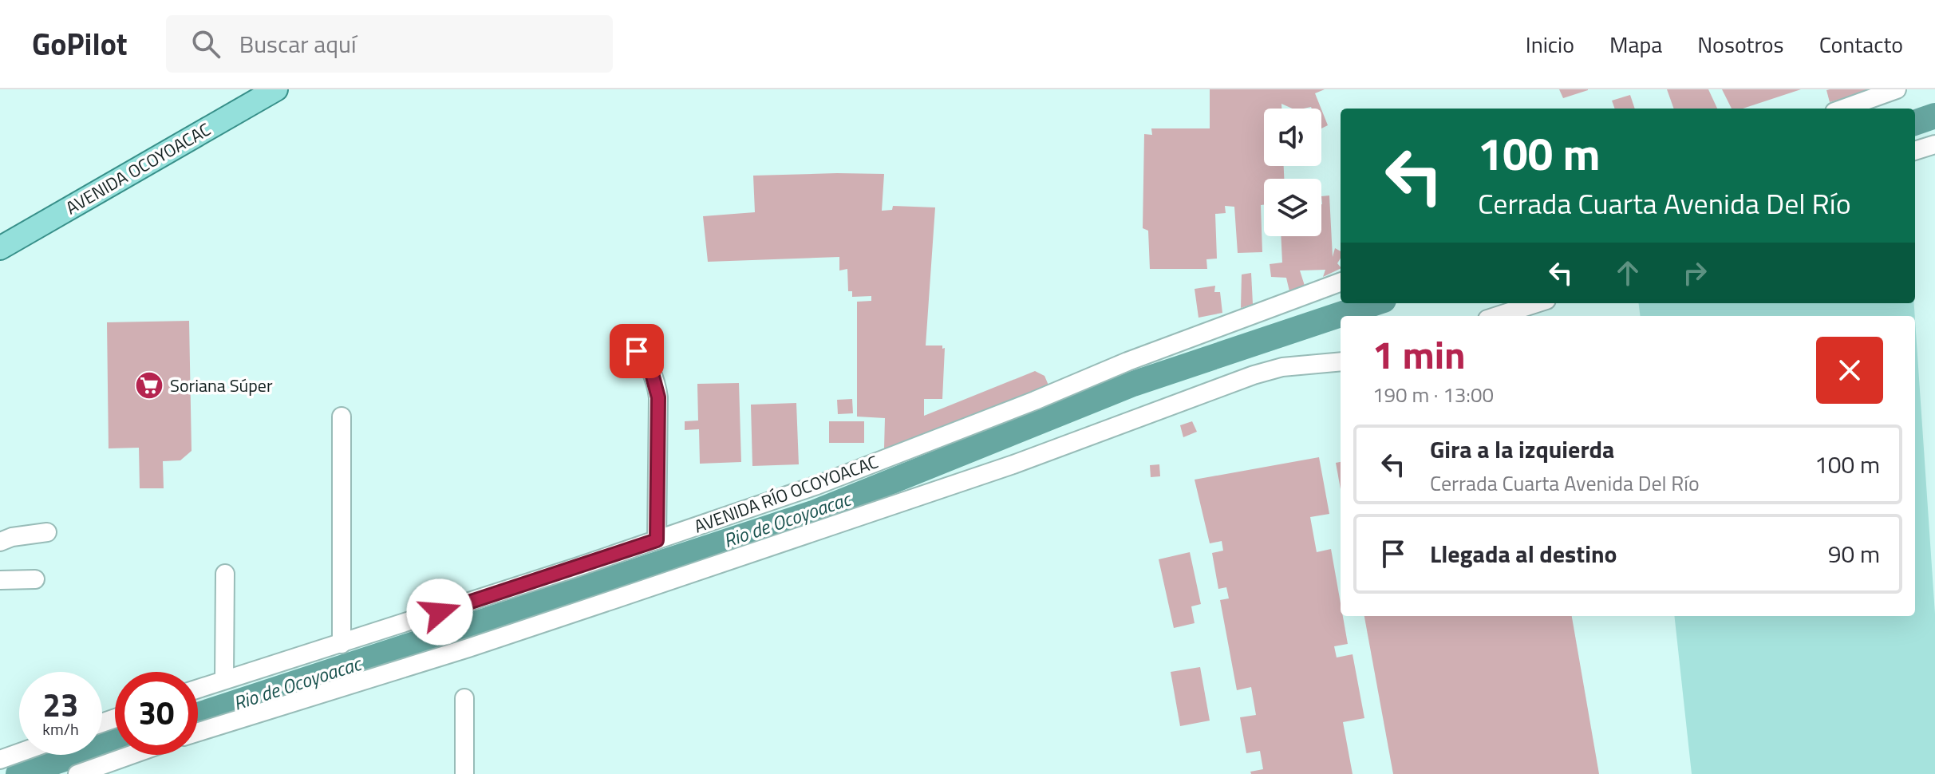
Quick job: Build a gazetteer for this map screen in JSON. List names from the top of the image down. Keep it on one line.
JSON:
{"streets":{"main road":["AVENIDA OCOYOACAC"],"street":["AVENIDA RÍO OCOYOACAC"]},"water":["Rio de Ocoyoacac"],"places":{"supermarket":["Soriana Súper"]},"page":{"header":"GoPilot","search":"Buscar aquí","nav":["Inicio","Mapa","Nosotros","Contacto"],"turn":["100 m","Cerrada Cuarta Avenida Del Río"],"heading":["1 min","190 m · 13:00"],"list":[{"name":"Gira a la izquierda","note":"Cerrada Cuarta Avenida Del Río","value":"100 m"},{"name":"Llegada al destino","value":"90 m"}],"speed":"23 km/h","limit":"30"}}
